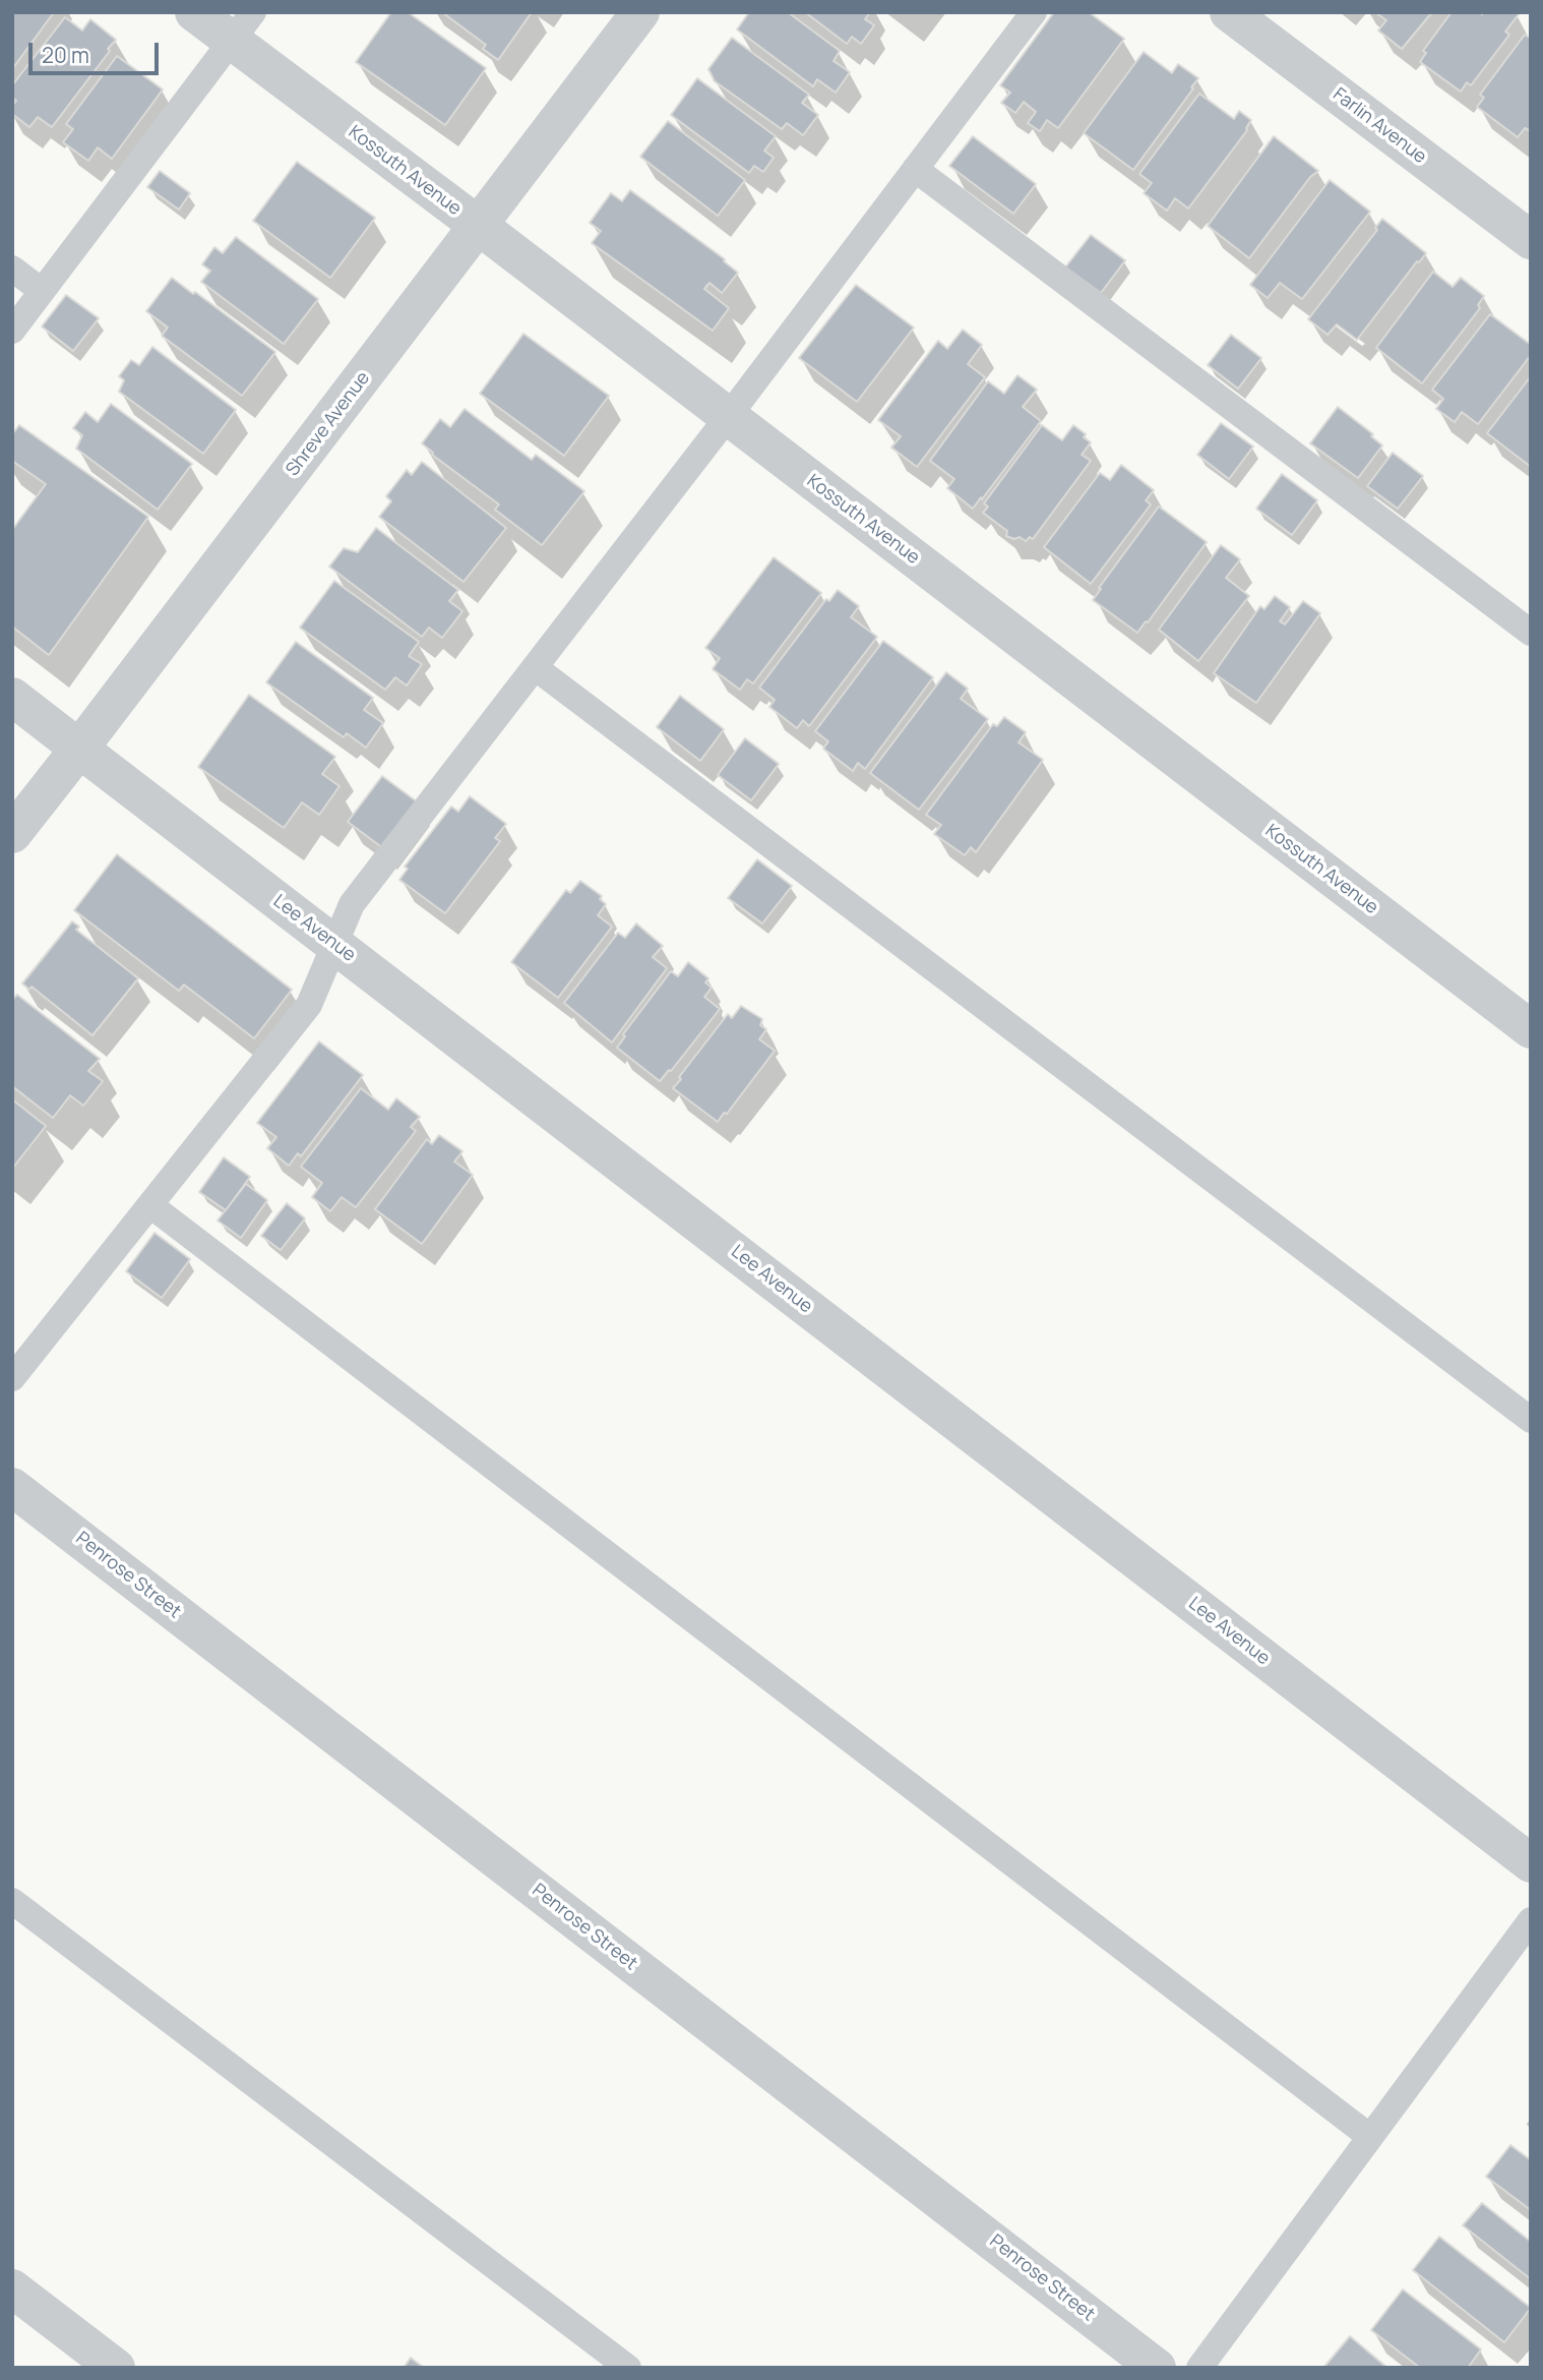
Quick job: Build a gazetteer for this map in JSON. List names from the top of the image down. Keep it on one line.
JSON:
{"streets":{"street":["Farlin Avenue","Kossuth Avenue","Shreve Avenue","Lee Avenue","Penrose Street"]},"crossings":[["Kossuth Avenue","Shreve Avenue"],["Shreve Avenue","Lee Avenue"]],"scale_bar":"20 m"}
